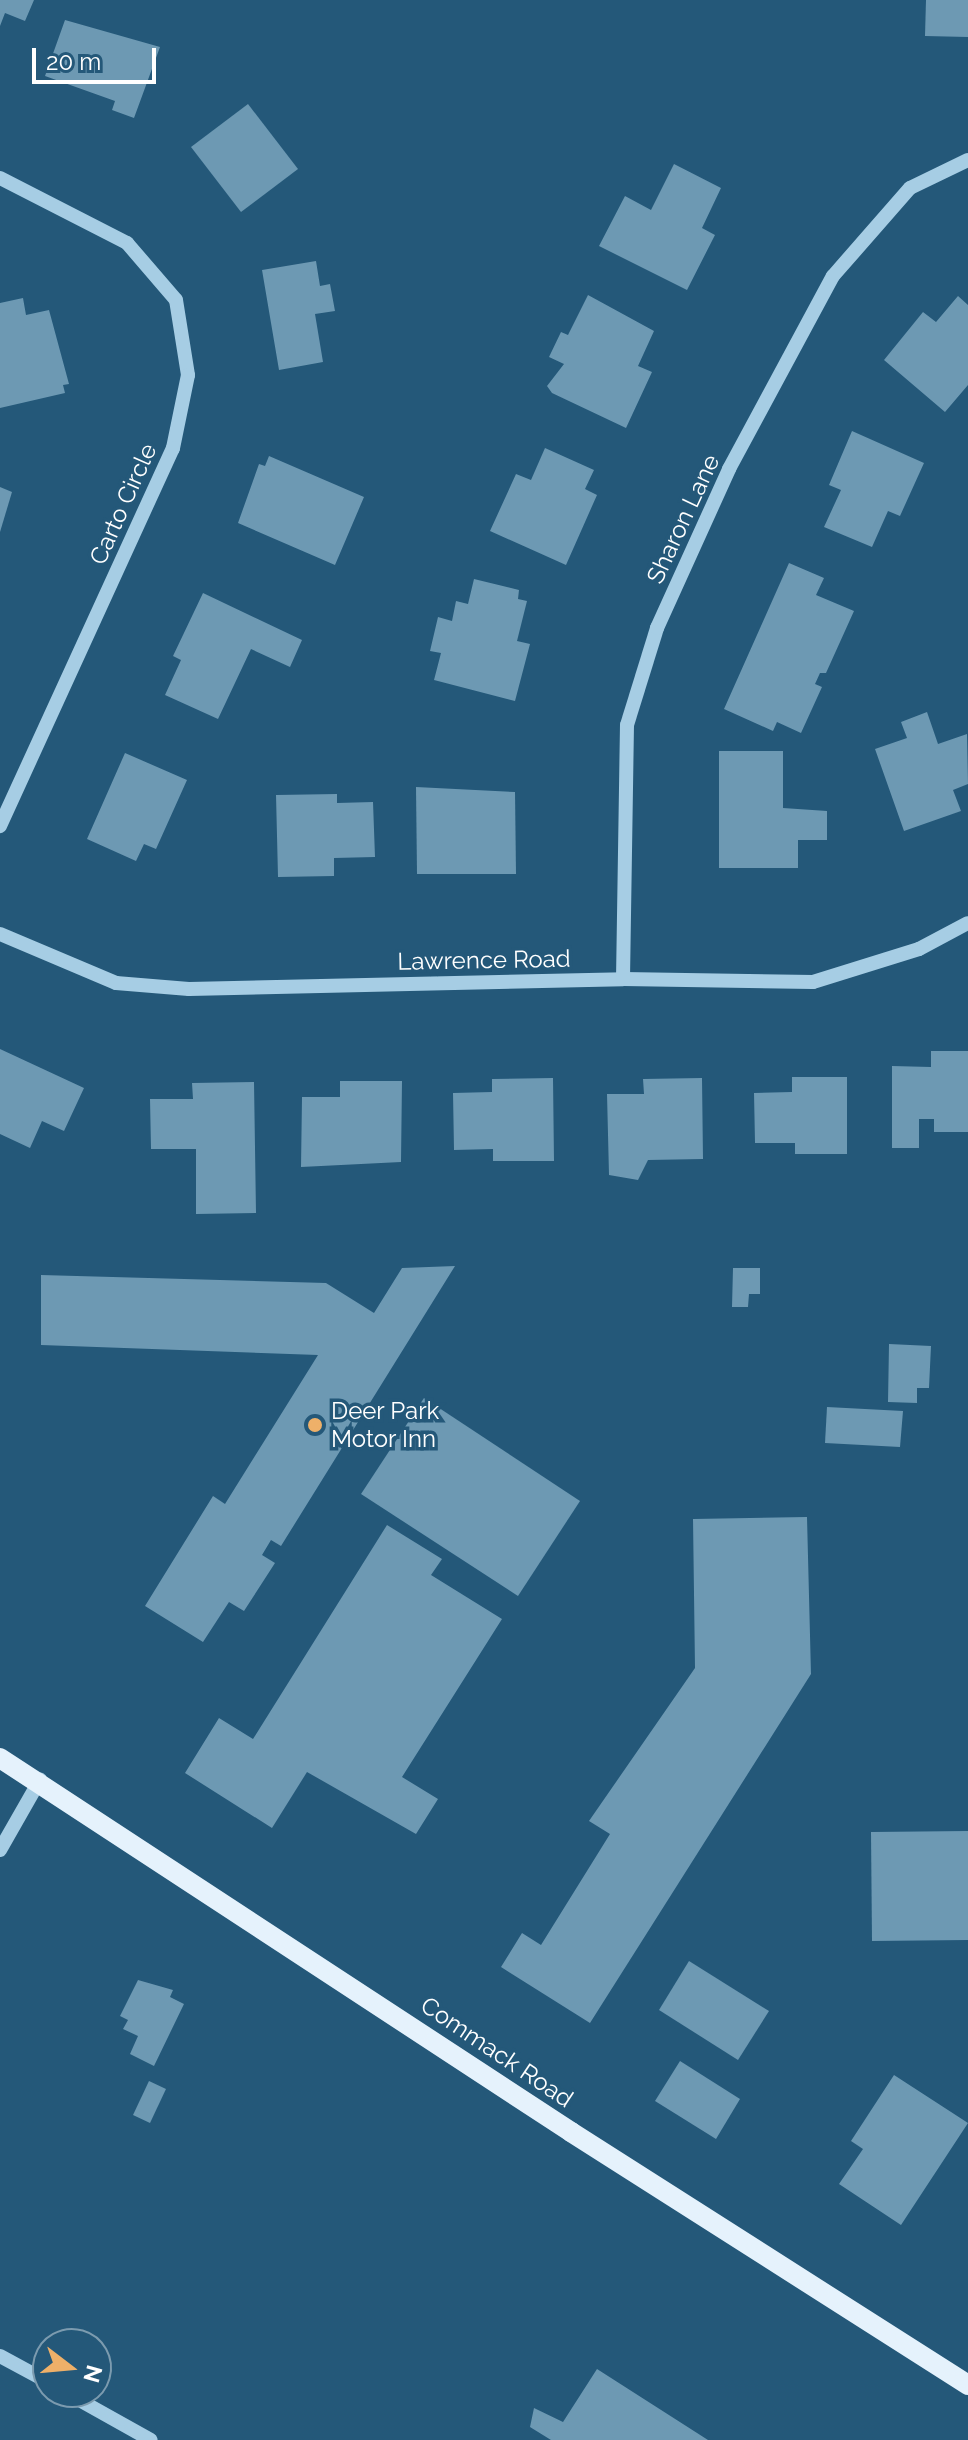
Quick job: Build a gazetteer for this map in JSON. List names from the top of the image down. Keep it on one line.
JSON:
{"streets":{"main road":["Commack Road"],"street":["Carto Circle","Sharon Lane","Lawrence Road"]},"crossings":[["Sharon Lane","Lawrence Road"]],"places":["Deer Park Motor Inn"],"scale_bar":"20 m","north":"right"}
